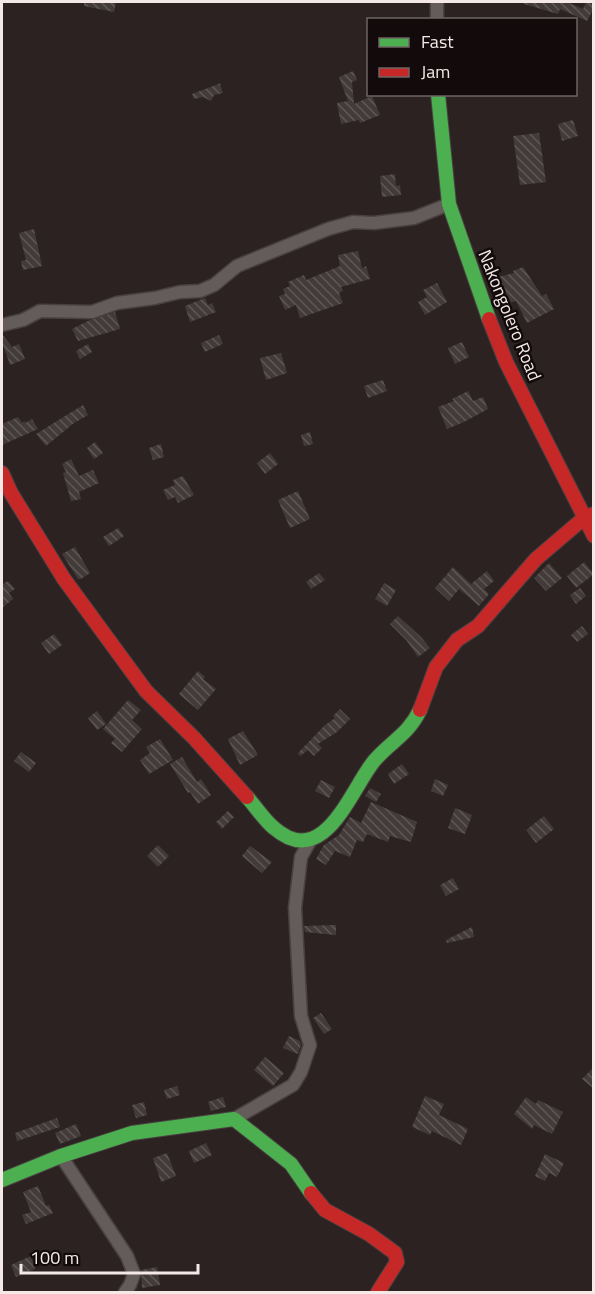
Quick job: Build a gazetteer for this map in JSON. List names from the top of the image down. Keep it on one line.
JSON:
{"streets":{"street":["Nakongolero Road"]},"legend":["Fast","Jam"],"scale_bar":"100 m"}
